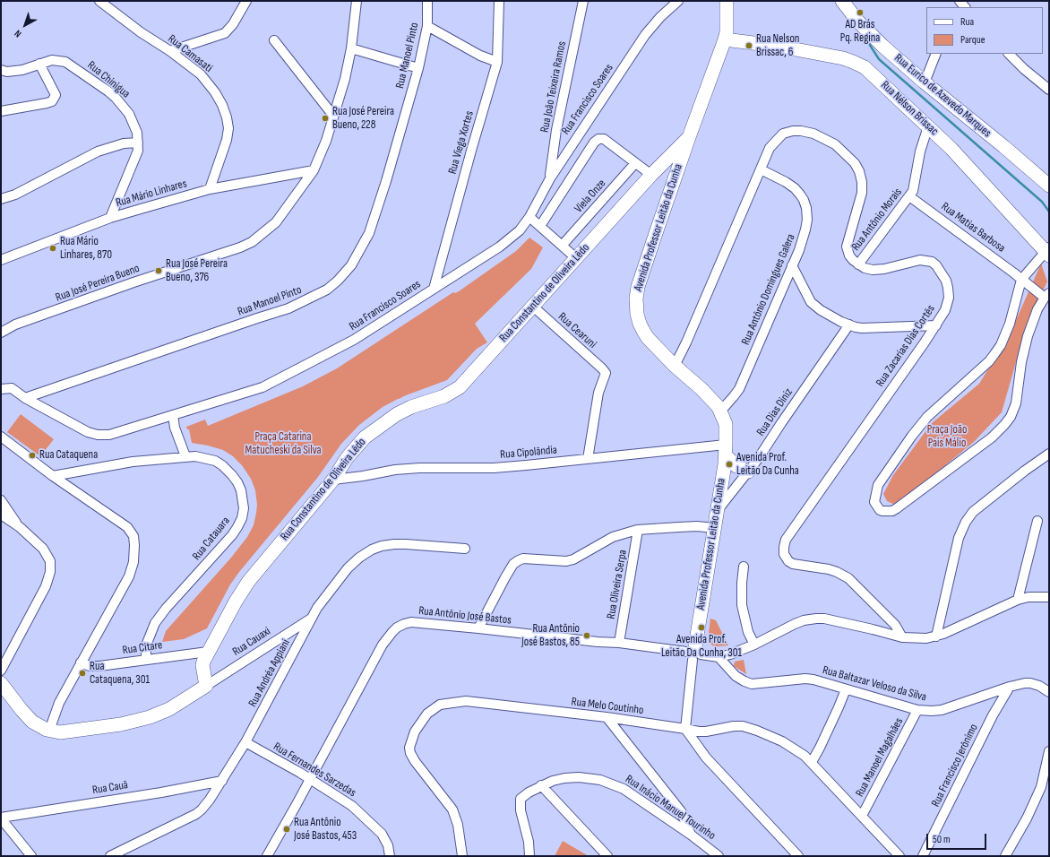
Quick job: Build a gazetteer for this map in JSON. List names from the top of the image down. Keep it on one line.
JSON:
{"streets":{"street":["Rua Camasati","Rua Manoel Pinto","Rua Chinigua","Rua João Teixeira Ramos","Rua Eurico de Azevedo Marques","Rua Francisco Soares","Rua Nélson Brissac","Rua Viega Xortes","Rua Mário Linhares","Viela Onze","Rua Antônio Morais","Avenida Professor Leitão da Cunha","Rua Matias Barbosa","Rua José Pereira Bueno","Rua Antônio Domingues Galera","Rua Constantino de Oliveira Lêdo","Rua Cearuni","Rua Zacarias Dias Cortês","Rua Dias Diniz","Rua Cipolândia","Rua Catauara","Rua Oliveira Serpa","Rua Antônio José Bastos","Rua Cauaxi","Rua Citare","Rua Andréa Appiani","Rua Baltazar Veloso da Silva","Rua Melo Coutinho","Rua Manoel Magalhães","Rua Francisco Jerônimo","Rua Fernandes Sarzedas","Rua Cauã","Rua Inácio Manuel Tourinho"]},"crossings":[["Rua Camasati","Rua Mário Linhares"],["Rua Manoel Pinto","Rua Francisco Soares"],["Rua Chinigua","Rua Mário Linhares"],["Rua João Teixeira Ramos","Rua Francisco Soares"],["Rua Francisco Soares","Rua Viega Xortes"],["Rua Nélson Brissac","Rua Antônio Morais"],["Rua Nélson Brissac","Avenida Professor Leitão da Cunha"],["Rua Mário Linhares","Rua José Pereira Bueno"],["Rua Antônio Morais","Rua Matias Barbosa"],["Rua Antônio Morais","Rua Zacarias Dias Cortês"],["Avenida Professor Leitão da Cunha","Rua Antônio Domingues Galera"],["Avenida Professor Leitão da Cunha","Rua Constantino de Oliveira Lêdo"],["Avenida Professor Leitão da Cunha","Rua Dias Diniz"],["Avenida Professor Leitão da Cunha","Rua Cipolândia"],["Avenida Professor Leitão da Cunha","Rua Antônio José Bastos"],["Rua Constantino de Oliveira Lêdo","Rua Cearuni"],["Rua Constantino de Oliveira Lêdo","Rua Cipolândia"],["Rua Constantino de Oliveira Lêdo","Rua Cauaxi"],["Rua Constantino de Oliveira Lêdo","Rua Citare"],["Rua Cearuni","Rua Cipolândia"],["Rua Catauara","Rua Citare"],["Rua Oliveira Serpa","Rua Antônio José Bastos"],["Rua Antônio José Bastos","Rua Fernandes Sarzedas"],["Rua Cauaxi","Rua Andréa Appiani"],["Rua Andréa Appiani","Rua Fernandes Sarzedas"],["Rua Andréa Appiani","Rua Cauã"],["Rua Baltazar Veloso da Silva","Rua Manoel Magalhães"],["Rua Baltazar Veloso da Silva","Rua Francisco Jerônimo"],["Rua Melo Coutinho","Rua Manoel Magalhães"]],"parks":["Praça João Pais Málio","Praça Catarina Matucheski da Silva"],"places":["AD Brás Pq. Regina","Rua Nelson Brissac, 6","Rua José Pereira Bueno, 228","Rua Mário Linhares, 870","Rua José Pereira Bueno, 376","Rua Cataquena","Avenida Prof. Leitão Da Cunha","Avenida Prof. Leitão Da Cunha, 301","Rua Antônio José Bastos, 85","Rua Cataquena, 301","Rua Antônio José Bastos, 453"],"legend":["Rua","Parque"],"scale_bar":"50 m","north":"bottom left"}
